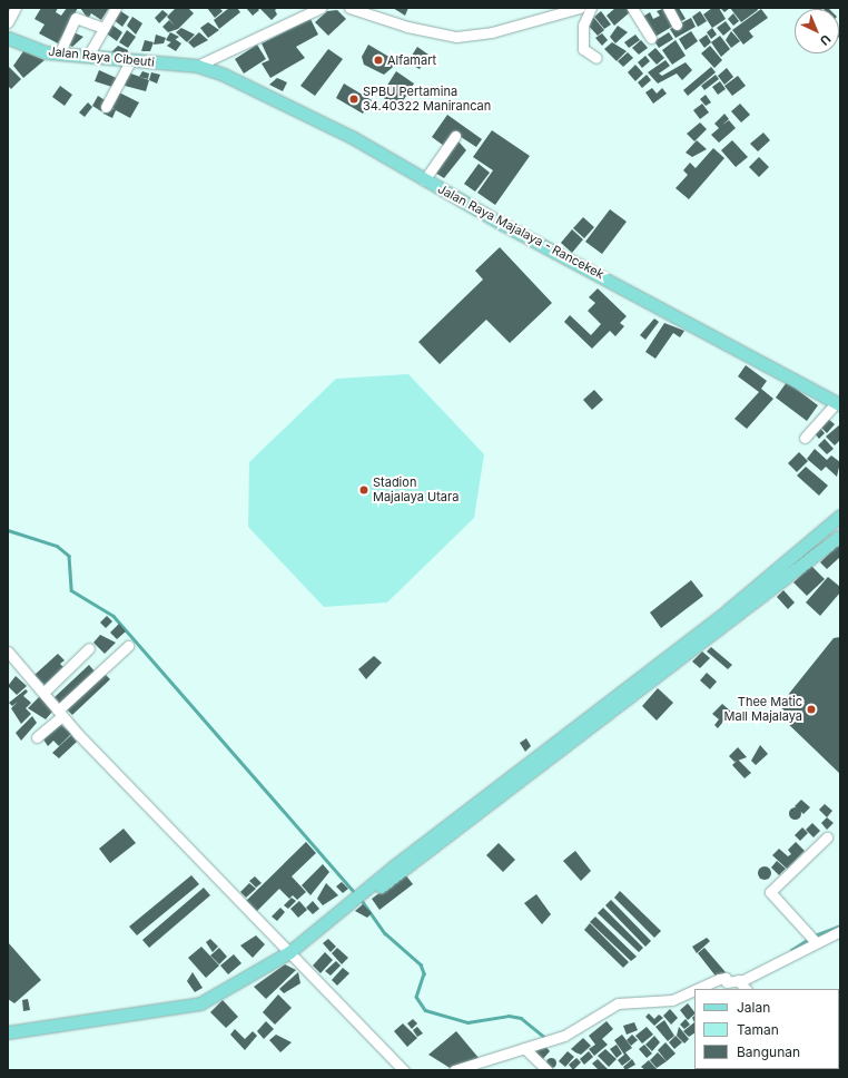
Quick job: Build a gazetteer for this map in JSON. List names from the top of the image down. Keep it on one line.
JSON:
{"streets":{"main road":["Jalan Raya Cibeuti","Jalan Raya Majalaya - Rancekek"]},"crossings":[["Jalan Raya Cibeuti","Jalan Raya Majalaya - Rancekek"]],"places":["Alfamart","SPBU Pertamina 34.40322 Manirancan","Stadion Majalaya Utara","Thee Matic Mall Majalaya"],"legend":["Jalan","Taman","Bangunan"],"north":"bottom right"}
